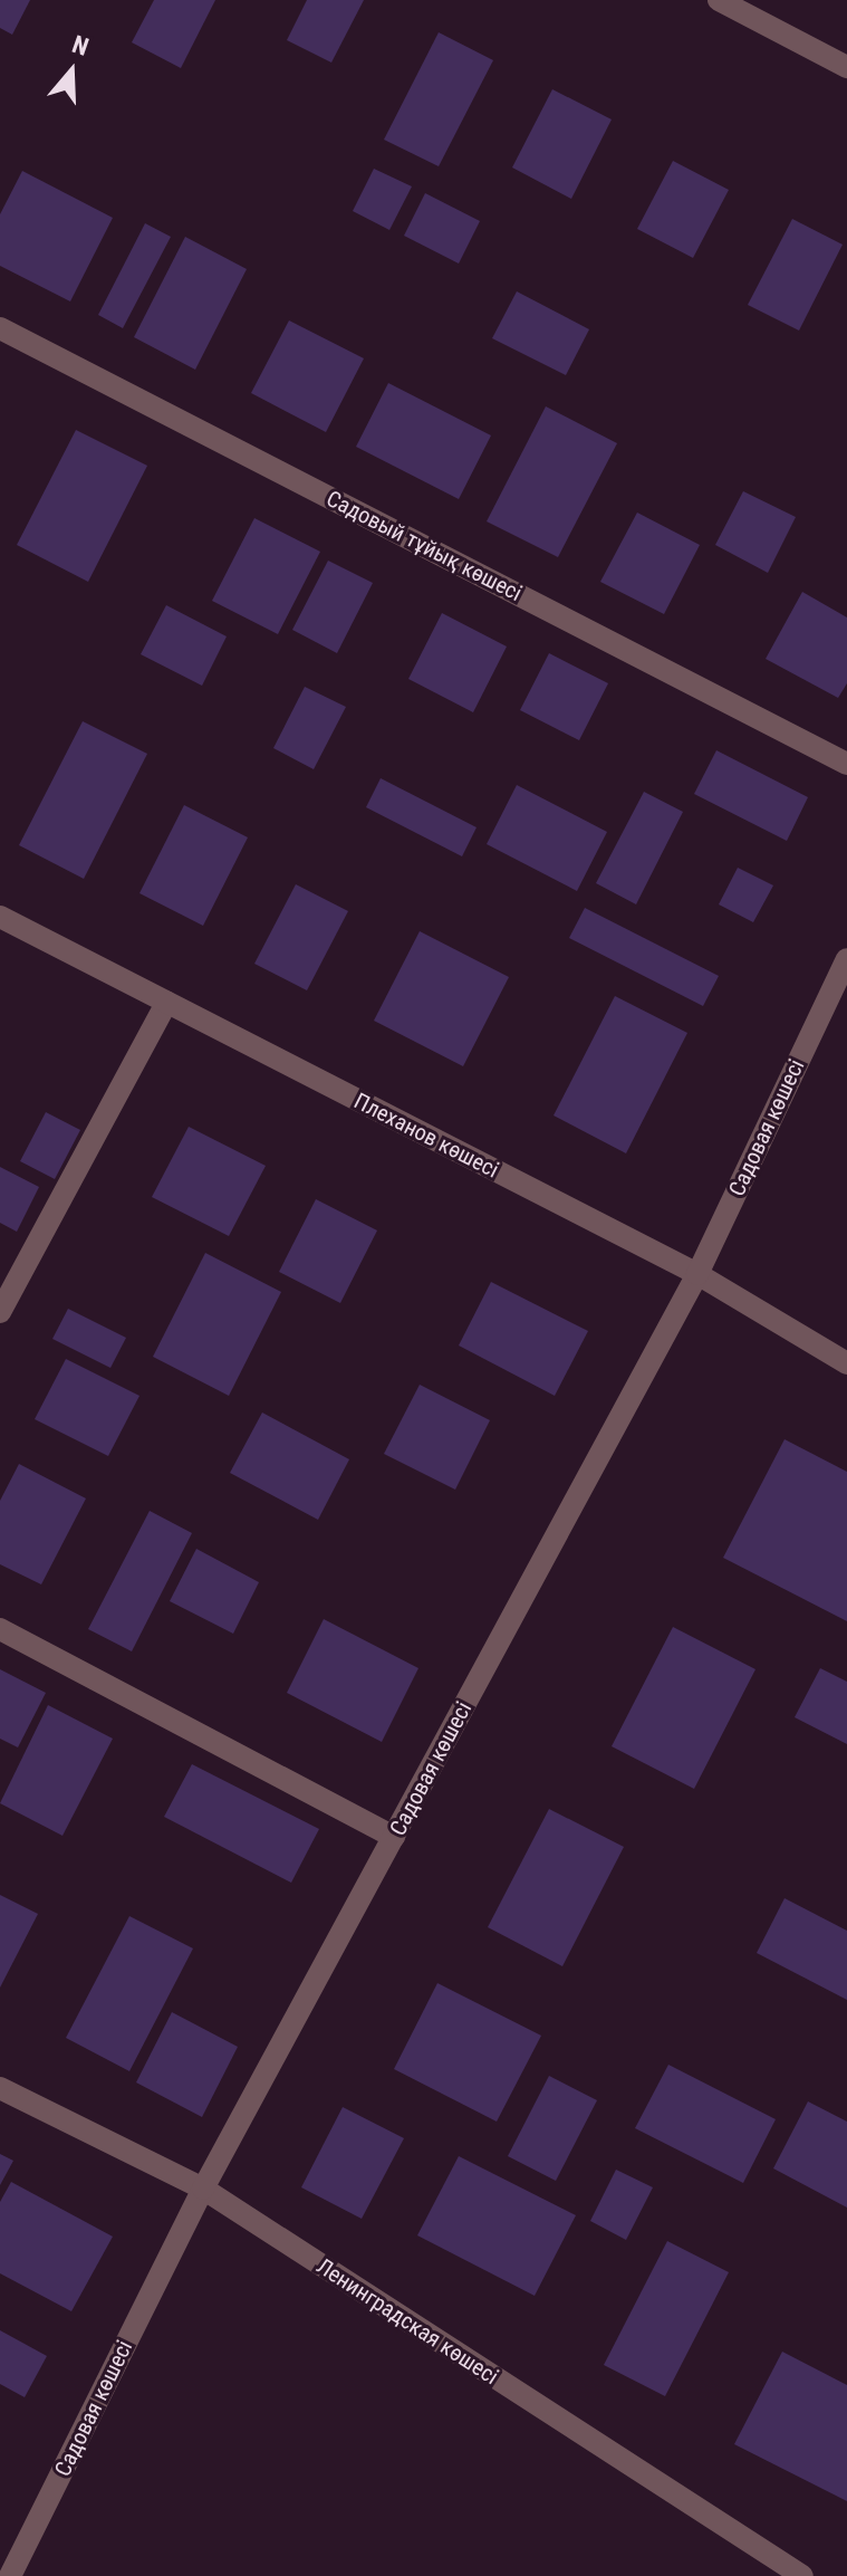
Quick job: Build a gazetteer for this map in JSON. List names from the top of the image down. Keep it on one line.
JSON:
{"streets":{"street":["Садовый тұйық көшесі","Садовая көшесі","Плеханов көшесі","Ленинградская көшесі"]},"crossings":[["Садовая көшесі","Плеханов көшесі"],["Садовая көшесі","Ленинградская көшесі"]],"north":"top"}
